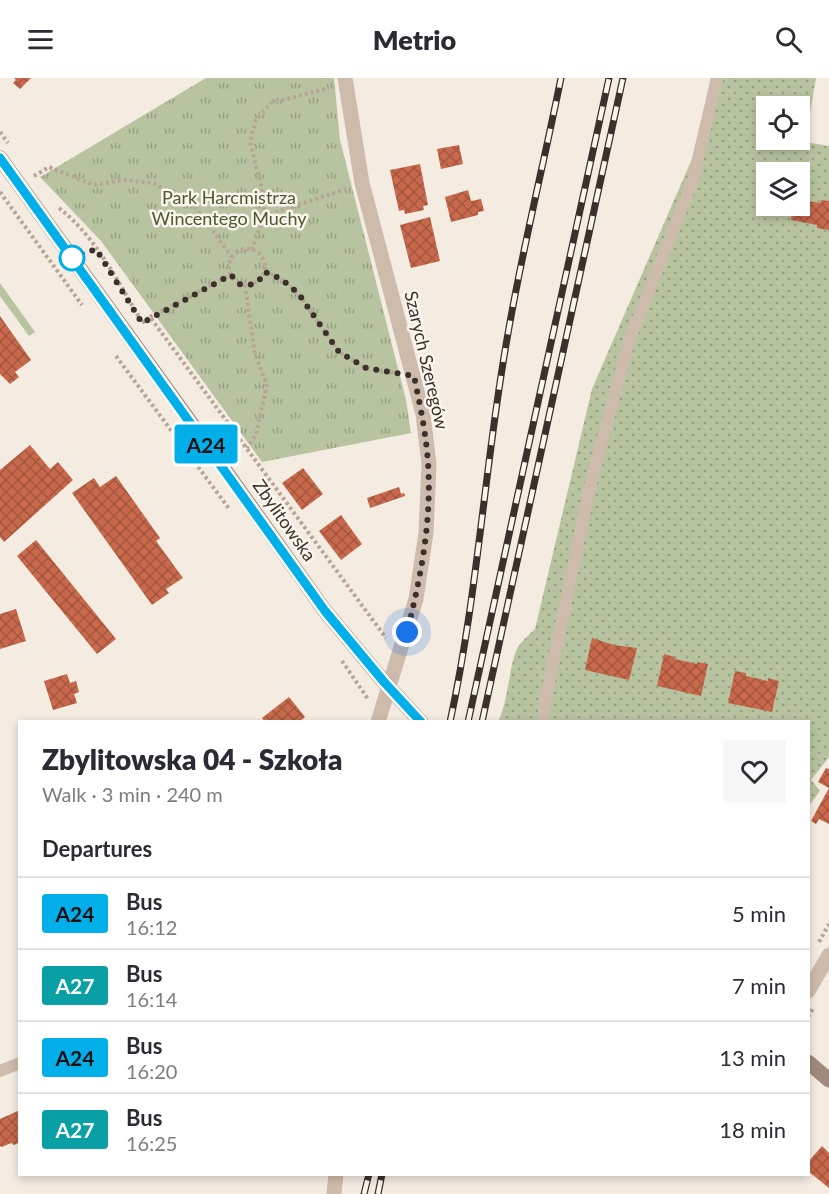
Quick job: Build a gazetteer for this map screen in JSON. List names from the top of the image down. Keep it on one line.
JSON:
{"streets":{"street":["Szarych Szeregów","Zbylitowska"]},"parks":["Park Harcmistrza Wincentego Muchy"],"lines":["bus line A24"],"page":{"header":"Metrio","on_map":"A24","heading":[["Zbylitowska 04 - Szkoła","Walk · 3 min · 240 m"],"Departures"],"list":[{"mark":"A24","name":"Bus","note":"16:12","value":"5 min"},{"mark":"A27","name":"Bus","note":"16:14","value":"7 min"},{"mark":"A24","name":"Bus","note":"16:20","value":"13 min"},{"mark":"A27","name":"Bus","note":"16:25","value":"18 min"}]}}
